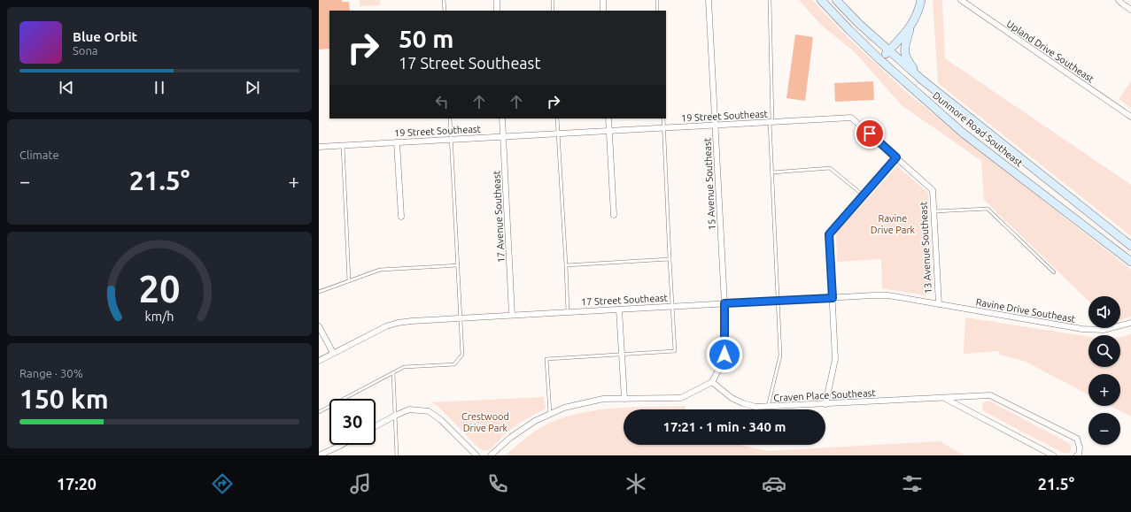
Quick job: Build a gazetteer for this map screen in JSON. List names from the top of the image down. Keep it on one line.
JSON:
{"streets":{"main road":["Dunmore Road Southeast"],"street":["Upland Drive Southeast","19 Street Southeast","15 Avenue Southeast","17 Avenue Southeast","13 Avenue Southeast","17 Street Southeast","Ravine Drive Southeast","Craven Place Southeast"]},"crossings":[["19 Street Southeast","15 Avenue Southeast"],["19 Street Southeast","17 Avenue Southeast"],["19 Street Southeast","13 Avenue Southeast"],["15 Avenue Southeast","17 Street Southeast"],["15 Avenue Southeast","Craven Place Southeast"],["17 Avenue Southeast","17 Street Southeast"],["13 Avenue Southeast","17 Street Southeast"],["13 Avenue Southeast","Ravine Drive Southeast"],["17 Street Southeast","Ravine Drive Southeast"]],"parks":["Ravine Drive Park","Crestwood Drive Park"],"page":{"turn":["50 m","17 Street Southeast"],"song":["Blue Orbit","Sona"],"tile":["Climate",["Range · 30%","150 km"]],"heat":["−","21.5°","+"],"map_buttons":["+","−"],"limit":"30","trip":"17:21 · 1 min · 340 m","tabs":["17:20","21.5°"],"gauge":["20","km/h"]}}
